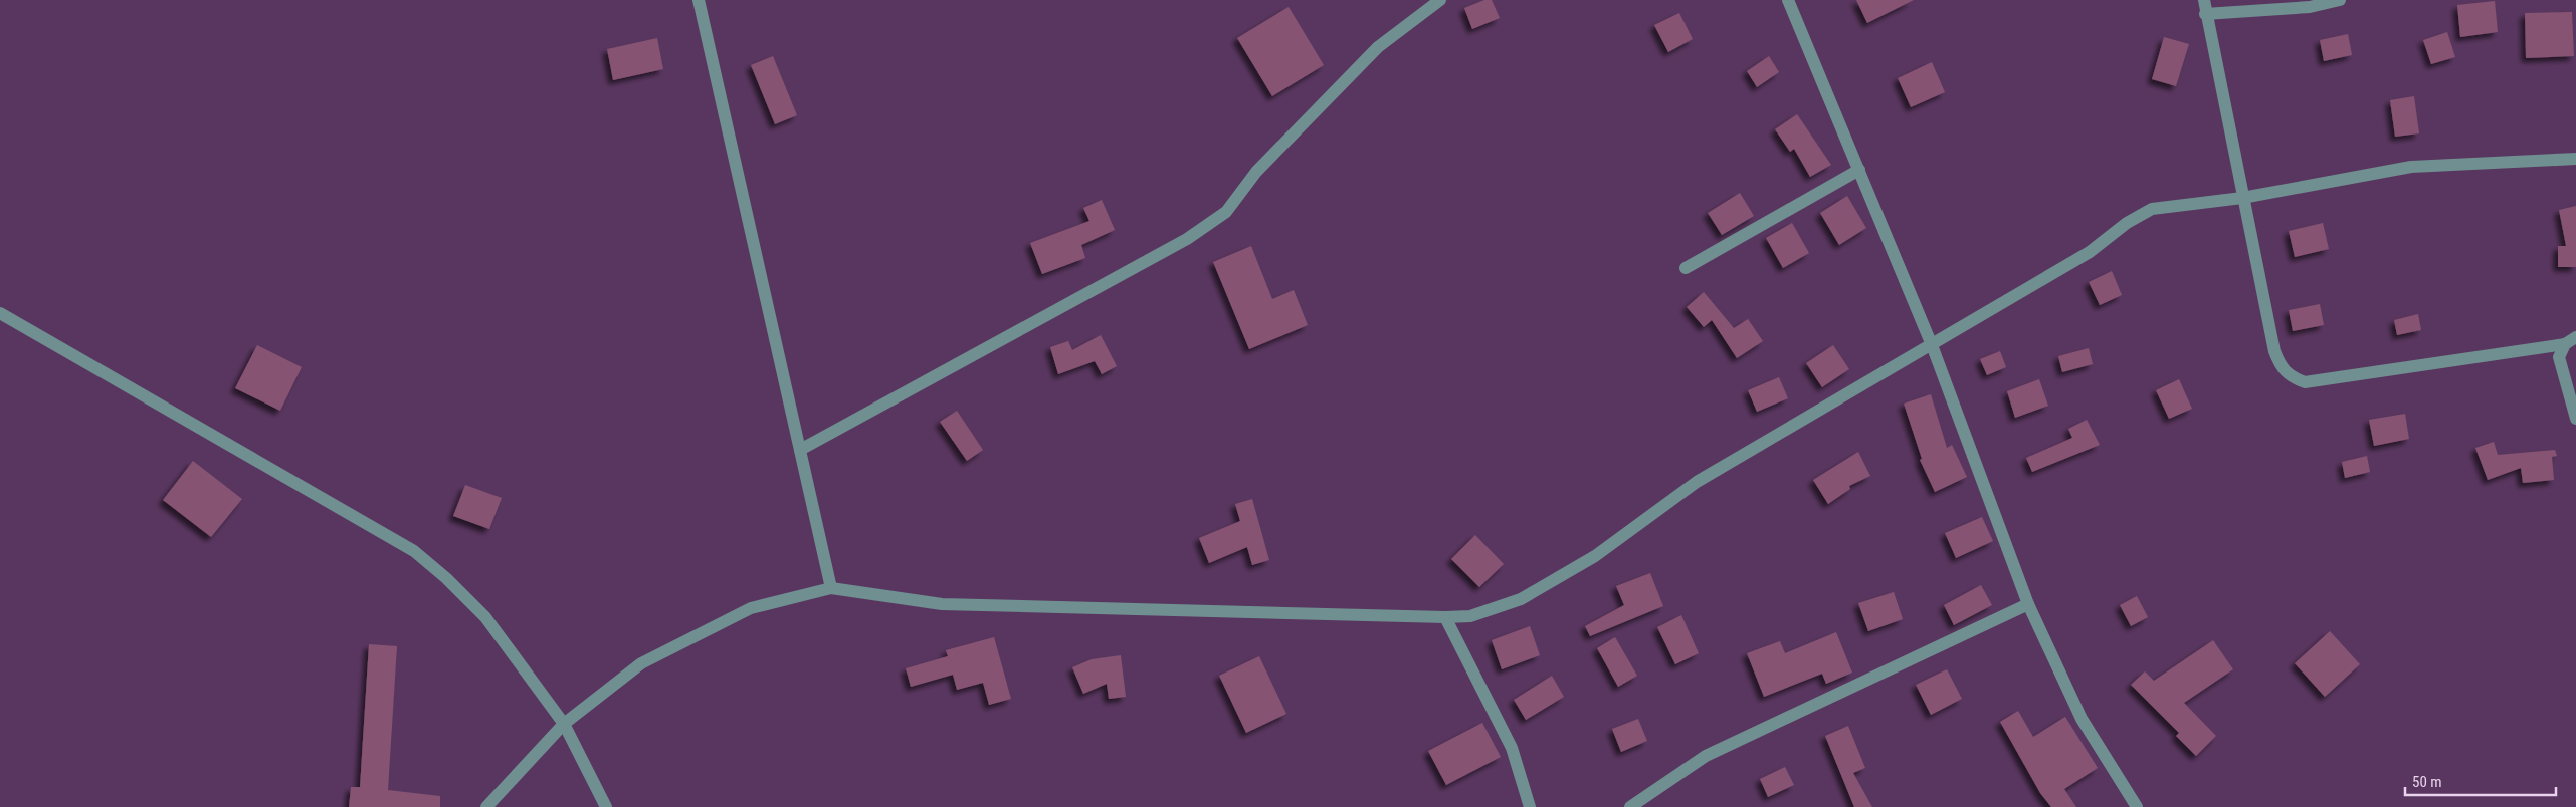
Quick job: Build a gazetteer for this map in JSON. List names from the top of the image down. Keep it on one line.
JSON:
{"scale_bar":"50 m"}
